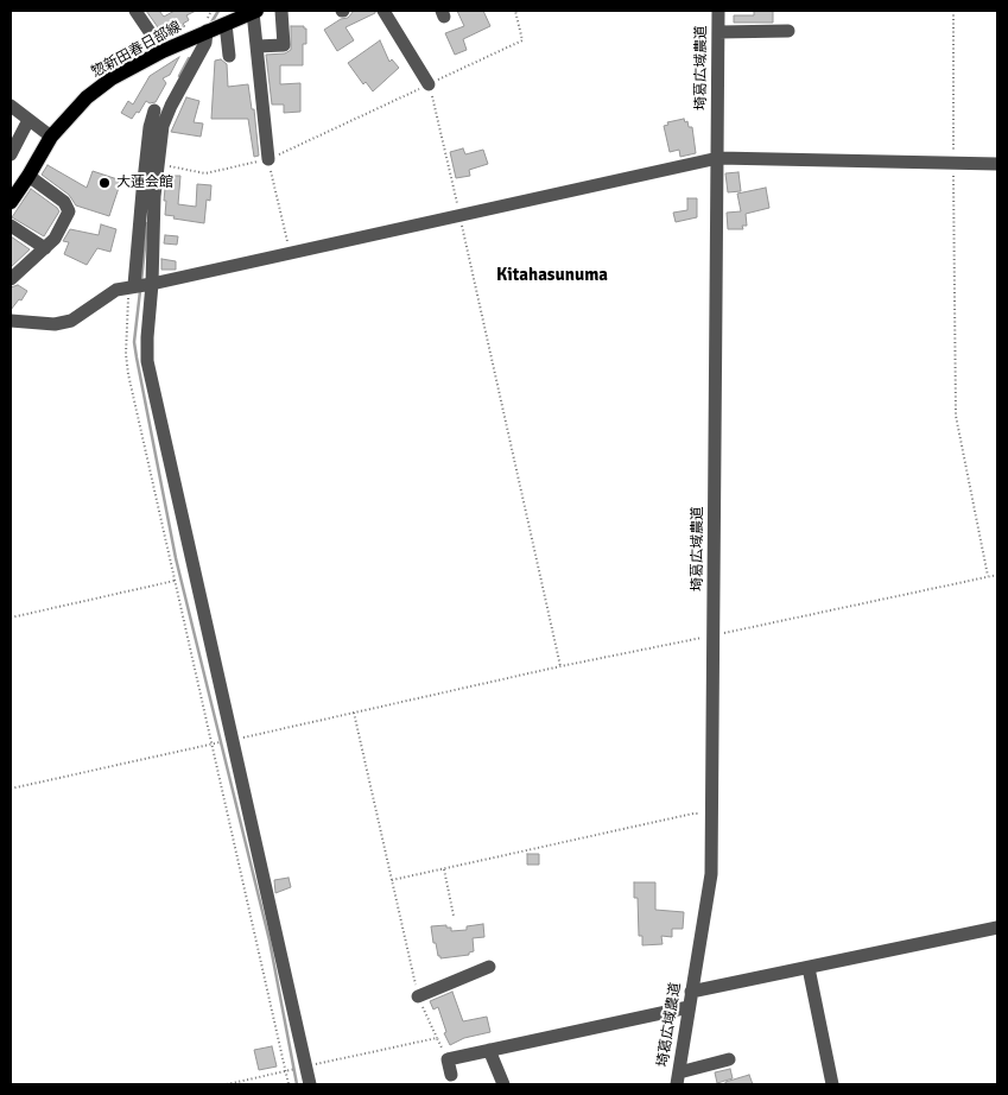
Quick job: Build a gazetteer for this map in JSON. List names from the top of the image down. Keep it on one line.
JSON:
{"streets":{"main road":["惣新田春日部線"],"street":["埼葛広域農道"]},"districts":["Kitahasunuma"],"places":["大蓮会館"]}
